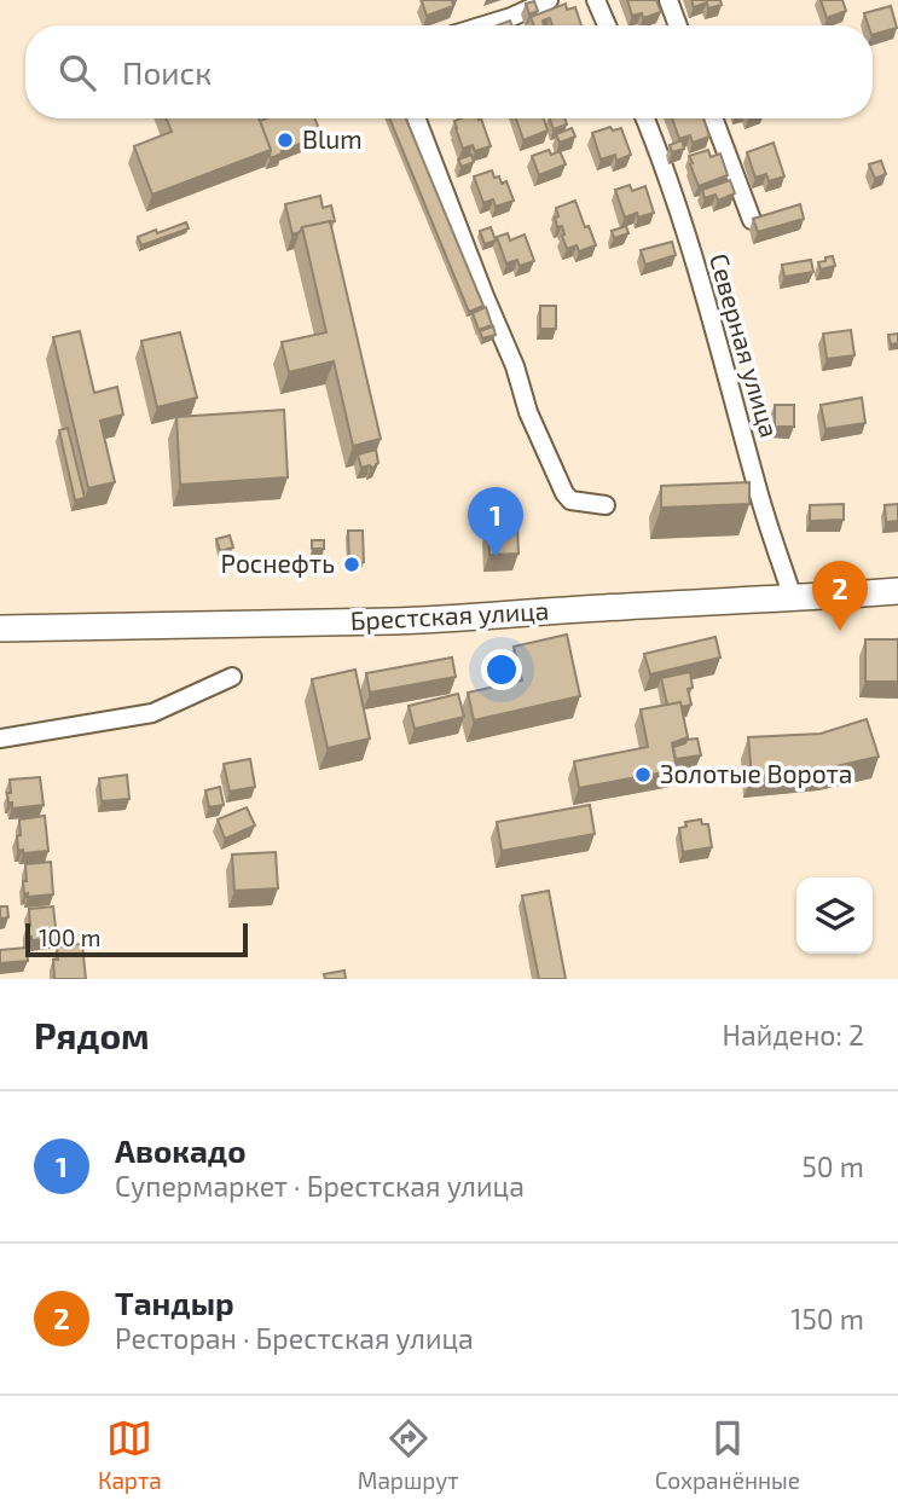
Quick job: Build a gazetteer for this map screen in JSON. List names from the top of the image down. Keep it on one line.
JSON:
{"streets":{"main road":["Брестская улица"],"street":["Северная улица"]},"crossings":[["Северная улица","Брестская улица"]],"places":["Blum","Роснефть","Золотые Ворота"],"scale_bar":"100 m","page":{"search":"Поиск","pins":["1","2"],"scale":"100 m","heading":["Рядом","Найдено: 2"],"list":[{"mark":"1","name":"Авокадо","note":"Супермаркет · Брестская улица","value":"50 m"},{"mark":"2","name":"Тандыр","note":"Ресторан · Брестская улица","value":"150 m"}],"nav":["Карта","Маршрут","Сохранённые"]}}
